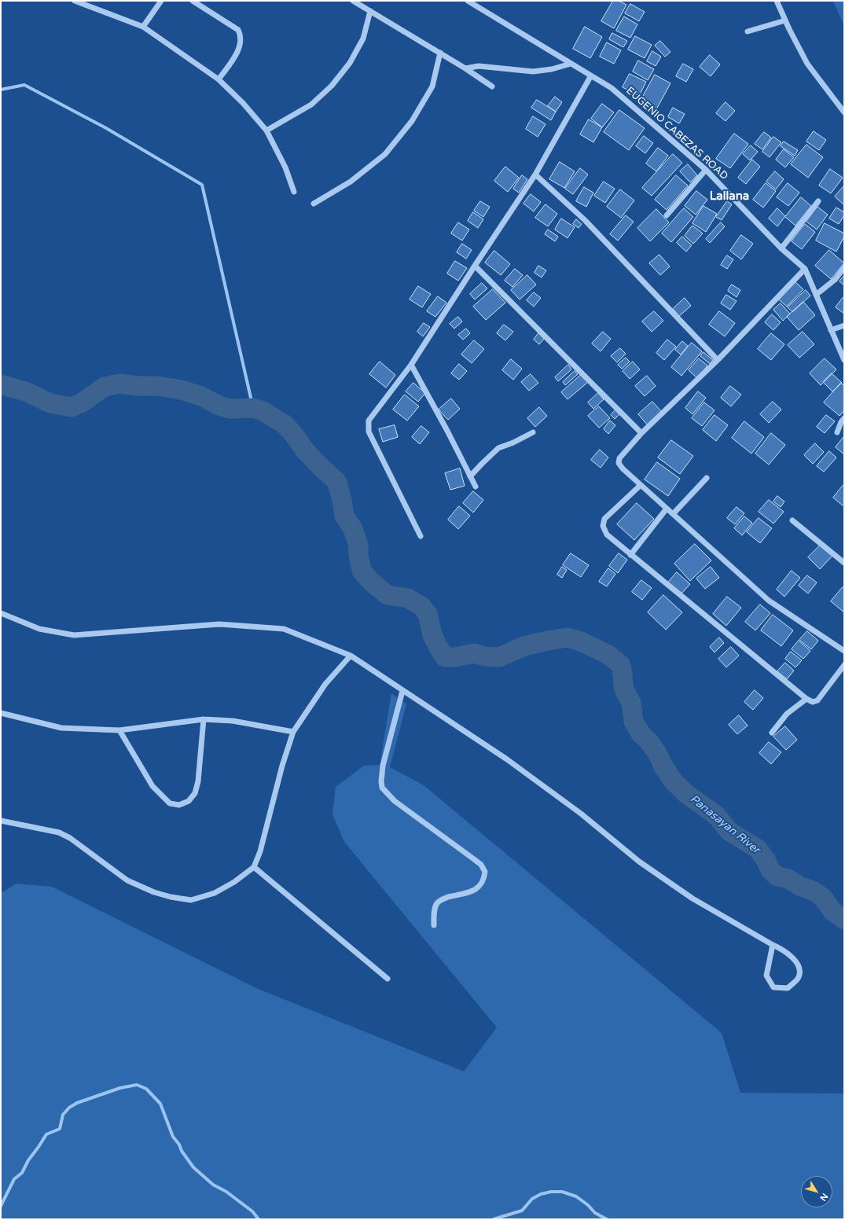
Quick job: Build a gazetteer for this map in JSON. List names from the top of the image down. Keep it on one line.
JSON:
{"streets":{"street":["EUGENIO CABEZAS ROAD"]},"districts":["Lallana"],"water":["Panasayan River"],"north":"bottom right"}
